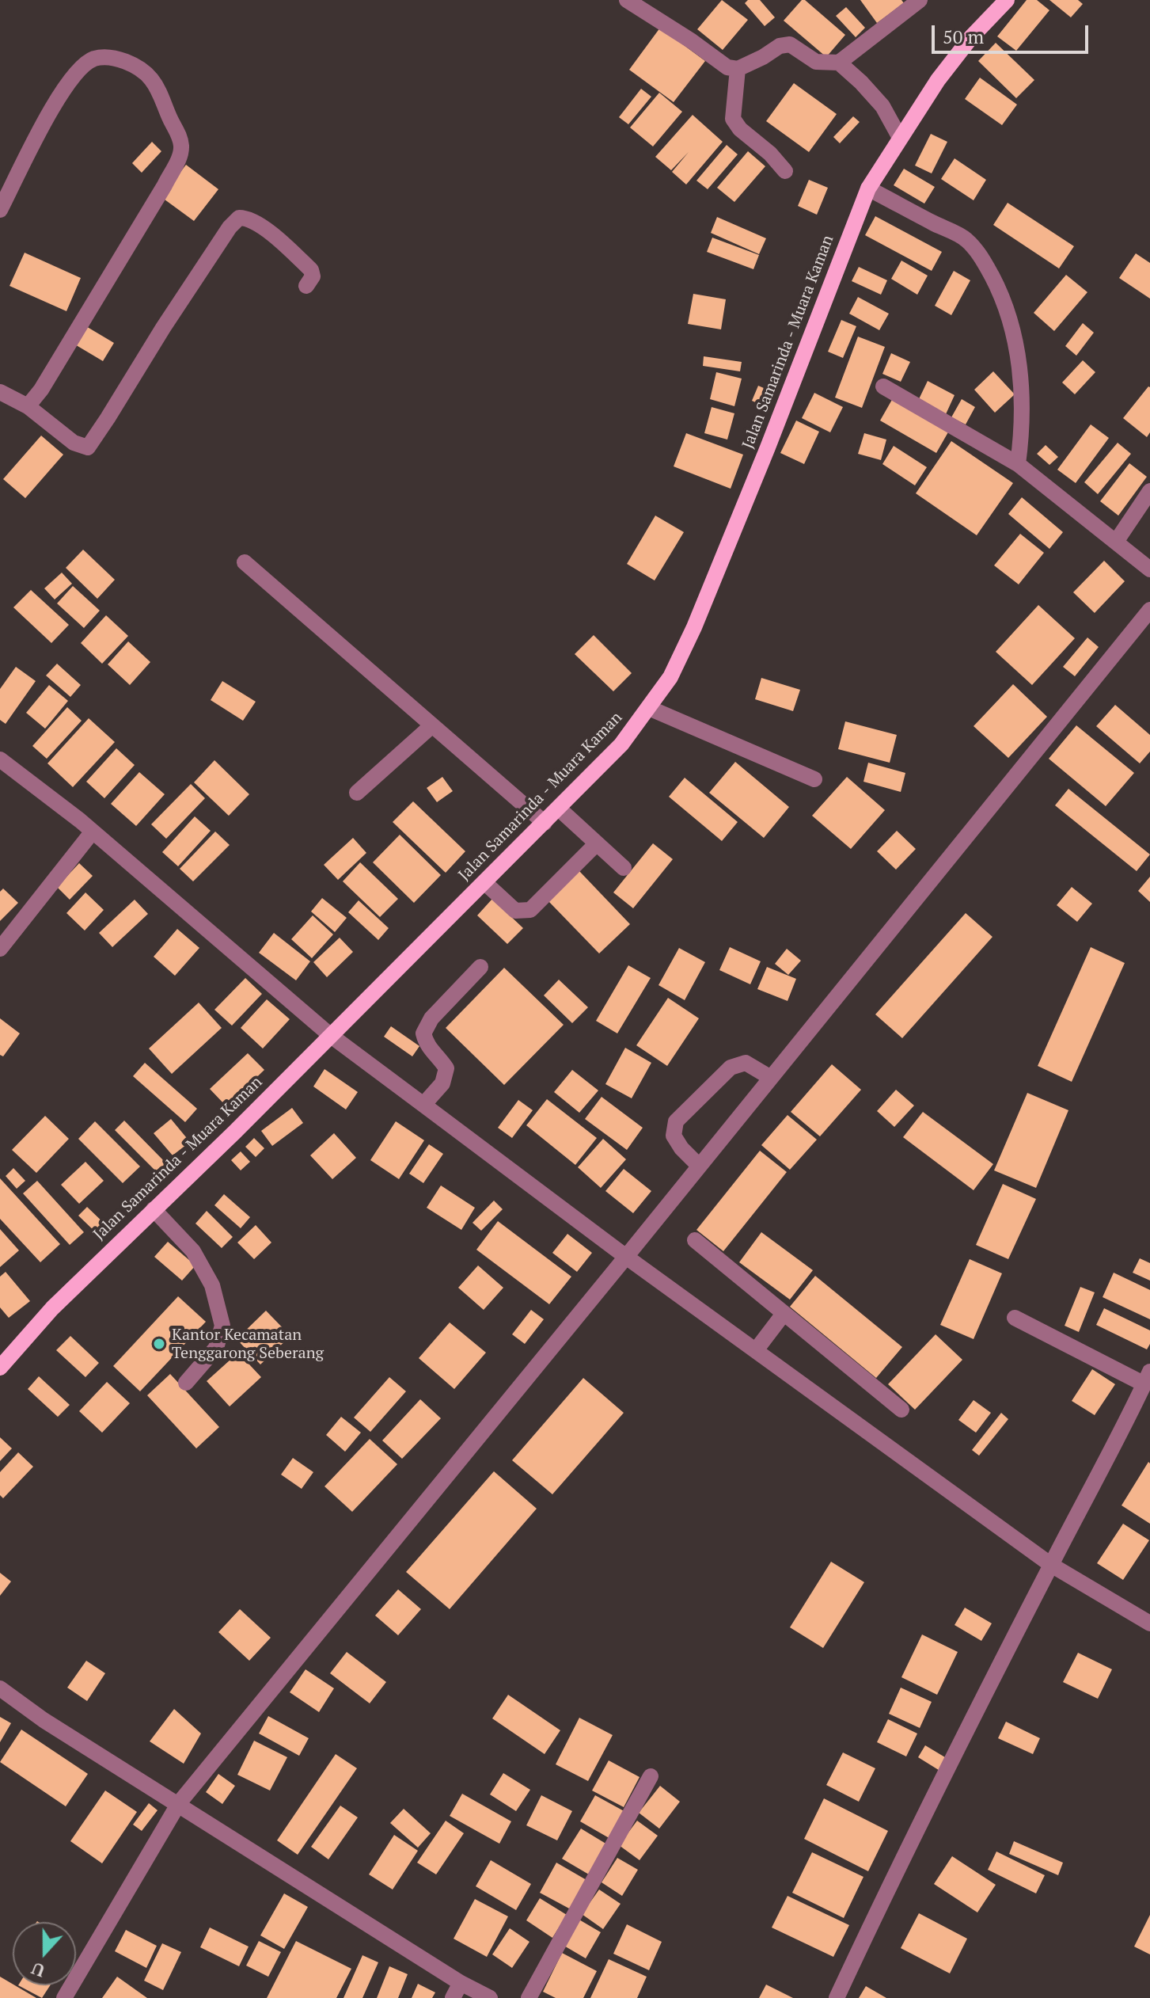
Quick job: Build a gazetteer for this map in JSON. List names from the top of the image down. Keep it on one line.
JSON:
{"streets":{"main road":["Jalan Samarinda - Muara Kaman"]},"places":["Kantor Kecamatan Tenggarong Seberang"],"scale_bar":"50 m","north":"bottom"}
